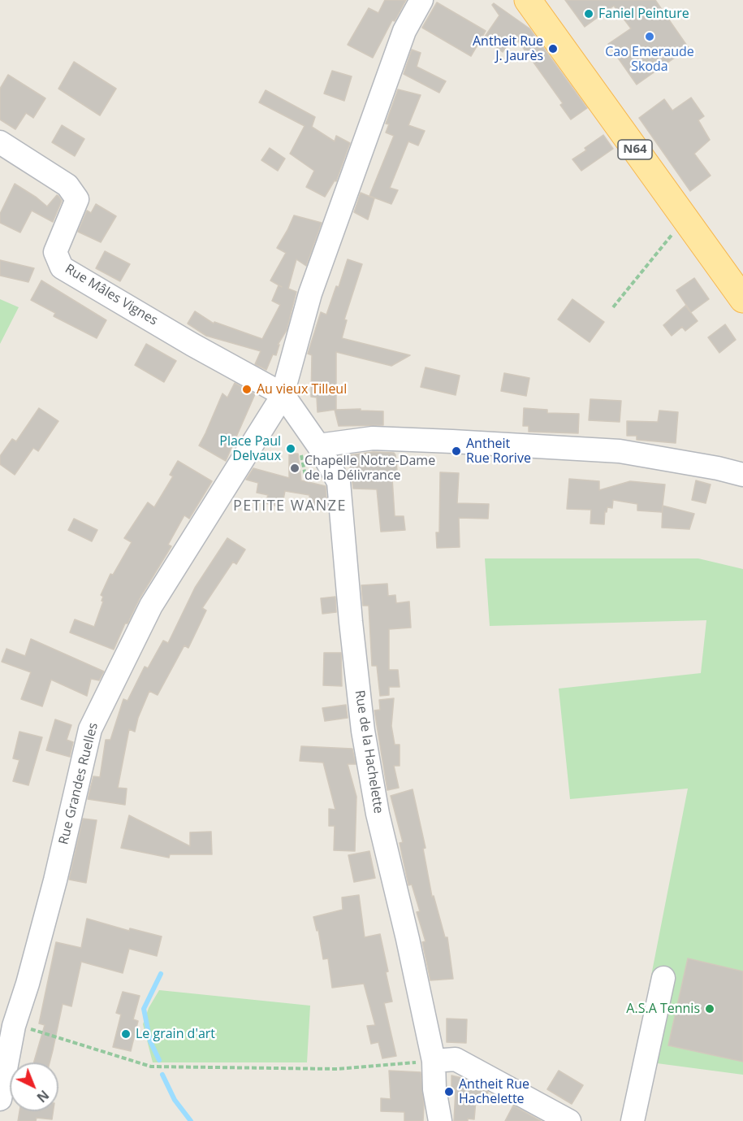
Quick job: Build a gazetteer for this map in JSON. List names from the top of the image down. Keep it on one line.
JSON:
{"streets":{"main road":["N64"],"street":["Rue Mâles Vignes","Rue de la Hachelette","Rue Grandes Ruelles"]},"crossings":[["Rue Mâles Vignes","Rue de la Hachelette"],["Rue Mâles Vignes","Rue Grandes Ruelles"],["Rue de la Hachelette","Rue Grandes Ruelles"]],"districts":["PETITE WANZE"],"places":["Faniel Peinture","Cao Emeraude Skoda","Antheit Rue J. Jaurès","Au vieux Tilleul","Place Paul Delvaux","Antheit Rue Rorive","Chapelle Notre-Dame de la Délivrance","A.S.A Tennis","Le grain d'art","Antheit Rue Hachelette"],"north":"bottom right"}
